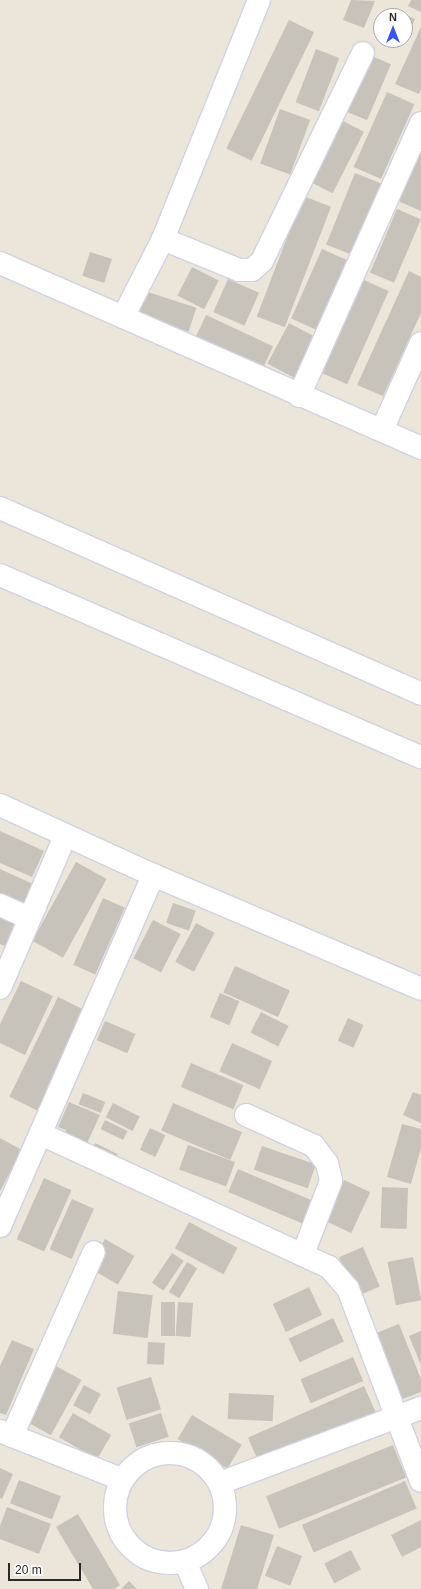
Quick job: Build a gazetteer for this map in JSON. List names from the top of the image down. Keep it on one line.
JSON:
{"scale_bar":"20 m","north":"top"}
